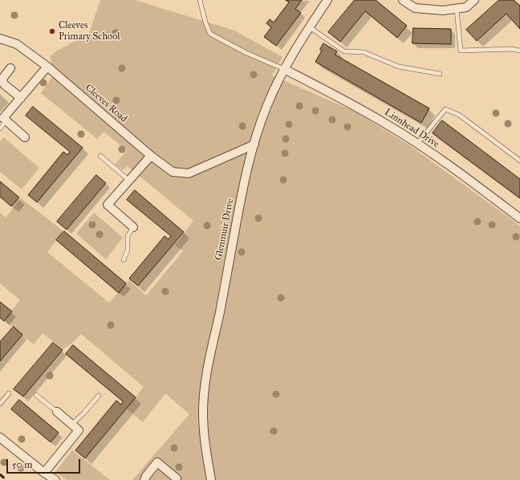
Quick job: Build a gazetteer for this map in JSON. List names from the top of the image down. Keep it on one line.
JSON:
{"streets":{"street":["Cleeves Road","Linnhead Drive","Glenmuir Drive"]},"crossings":[["Cleeves Road","Glenmuir Drive"],["Linnhead Drive","Glenmuir Drive"]],"places":["Cleeves Primary School"],"scale_bar":"50 m"}
